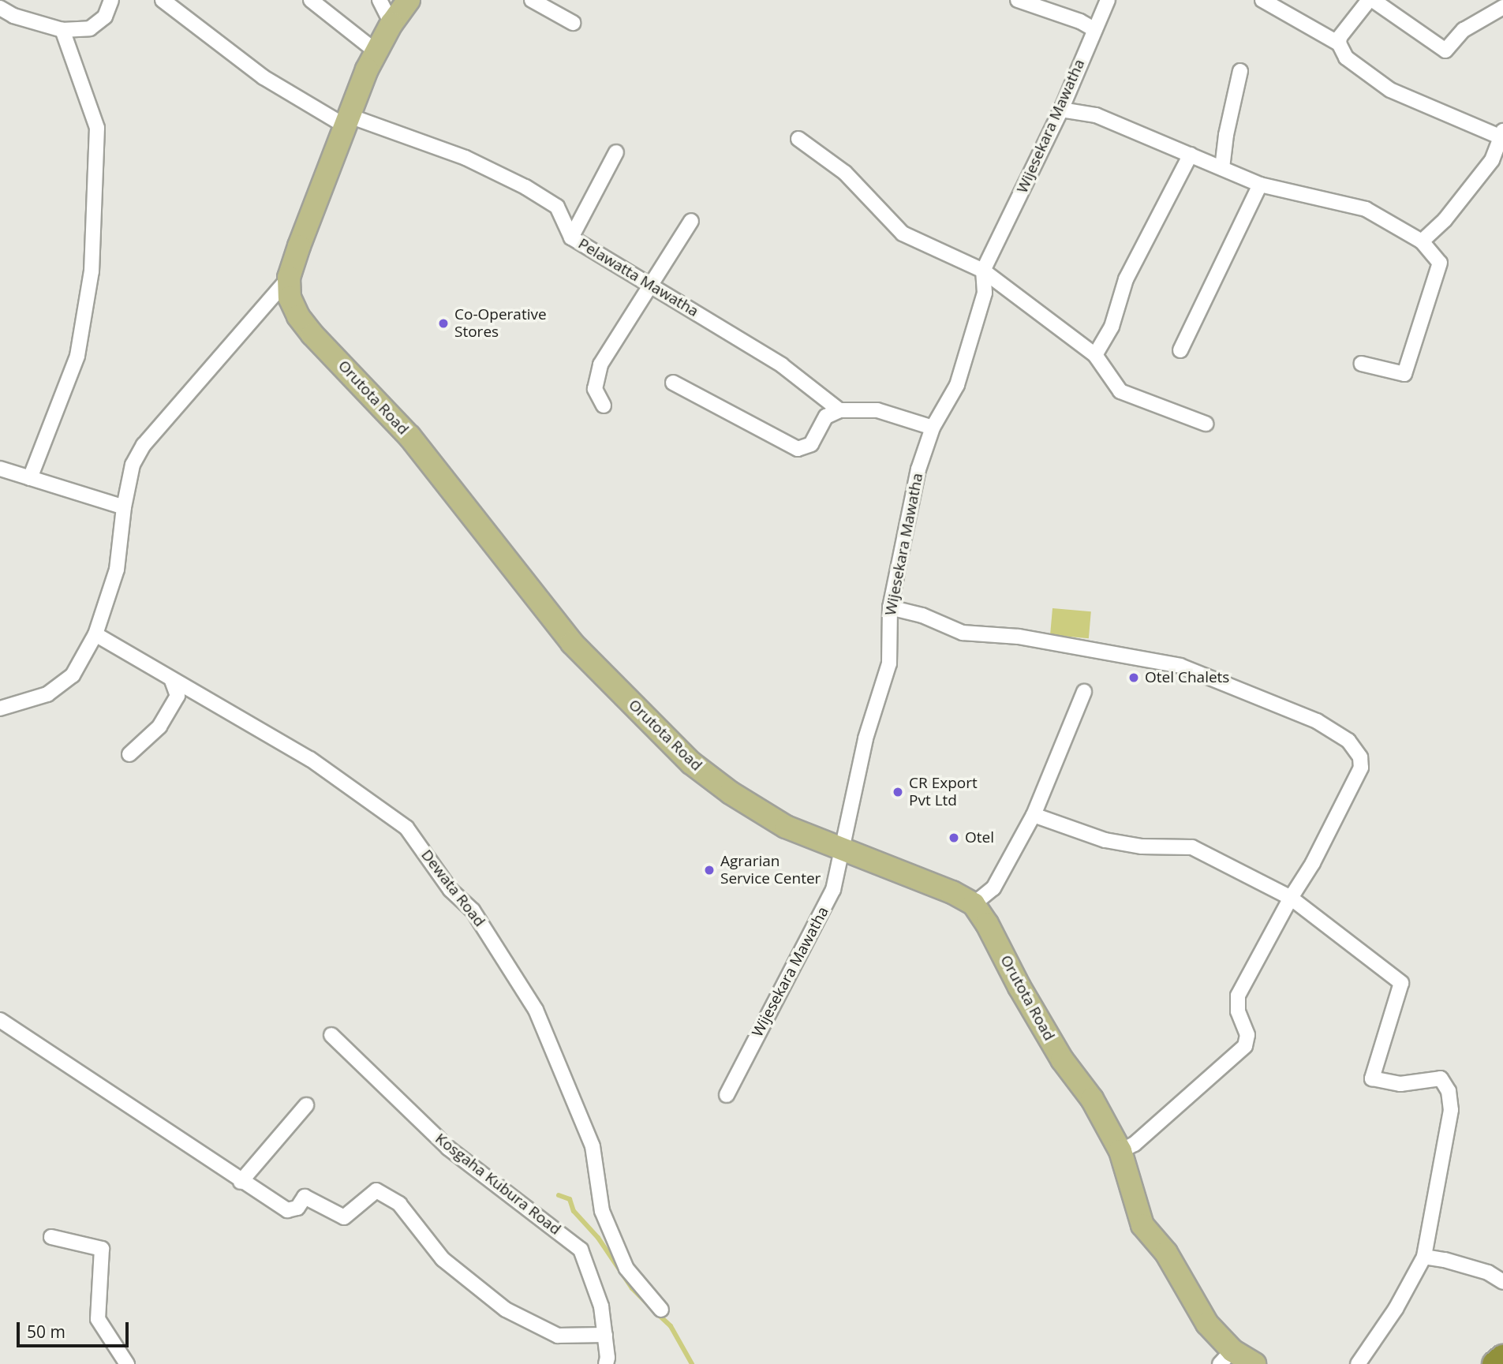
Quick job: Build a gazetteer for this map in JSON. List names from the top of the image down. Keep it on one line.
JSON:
{"streets":{"main road":["Orutota Road"],"street":["Wijesekara Mawatha","Pelawatta Mawatha","Dewata Road","Kosgaha Kubura Road"]},"crossings":[["Wijesekara Mawatha","Orutota Road"],["Pelawatta Mawatha","Orutota Road"]],"places":["Co-Operative Stores","Otel Chalets","CR Export Pvt Ltd","Otel","Agrarian Service Center"],"scale_bar":"50 m"}
